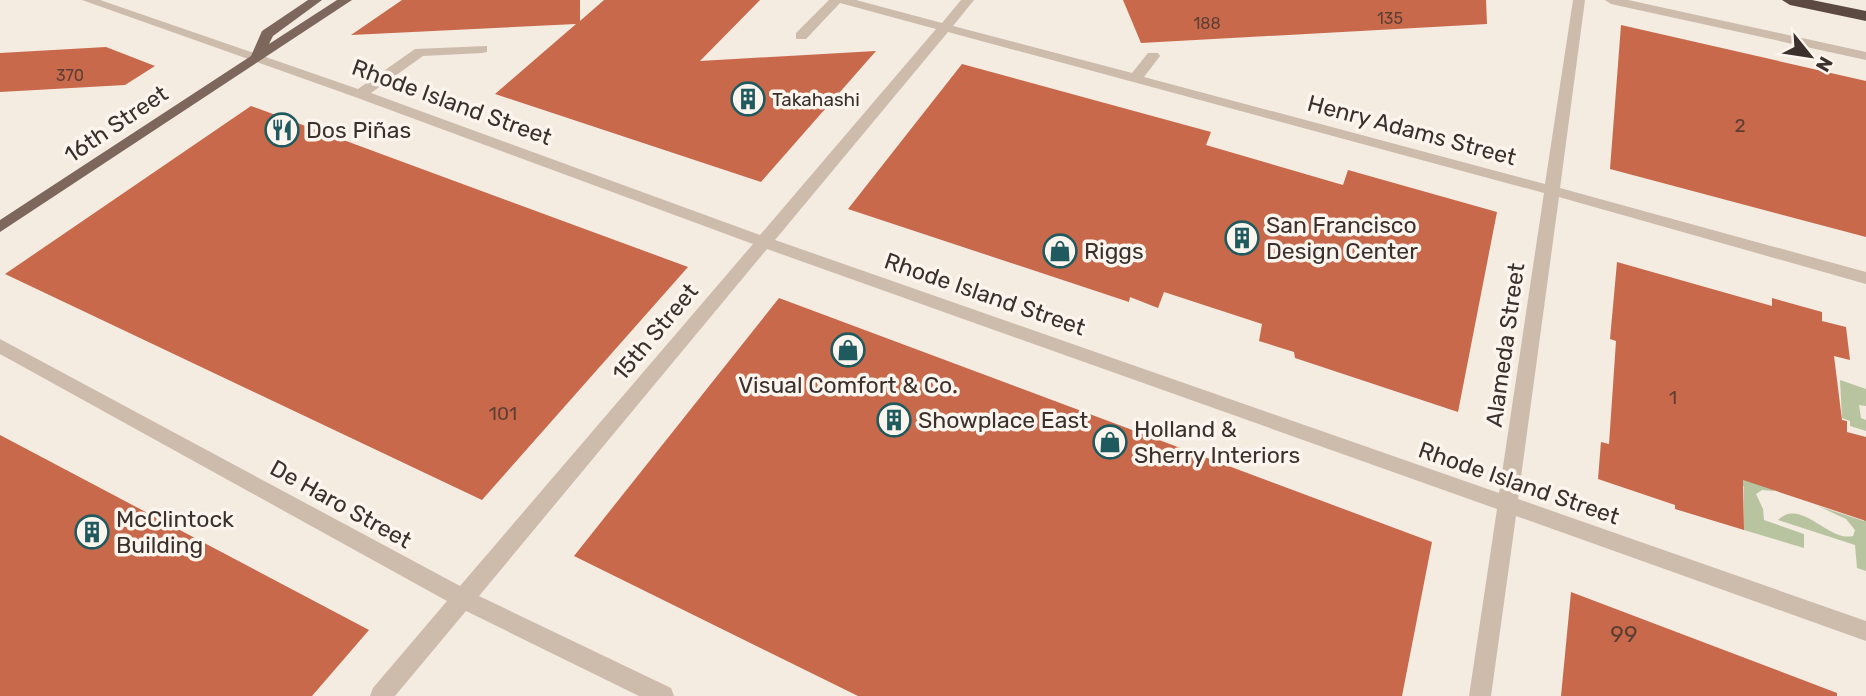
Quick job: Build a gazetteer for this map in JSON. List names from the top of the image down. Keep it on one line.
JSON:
{"streets":{"main road":["16th Street"],"street":["Rhode Island Street","Henry Adams Street","15th Street","Alameda Street","De Haro Street"]},"crossings":[["Rhode Island Street","16th Street"],["Rhode Island Street","15th Street"],["Rhode Island Street","Alameda Street"],["Henry Adams Street","15th Street"],["Henry Adams Street","Alameda Street"],["15th Street","De Haro Street"]],"places":{"building":["Takahashi","San Francisco Design Center","Showplace East","McClintock Building"],"restaurant":["Dos Piñas"],"shop":["Riggs","Visual Comfort & Co.","Holland & Sherry Interiors"]},"house_numbers":["135","188","370","2","1","101","99"],"north":"bottom right"}
